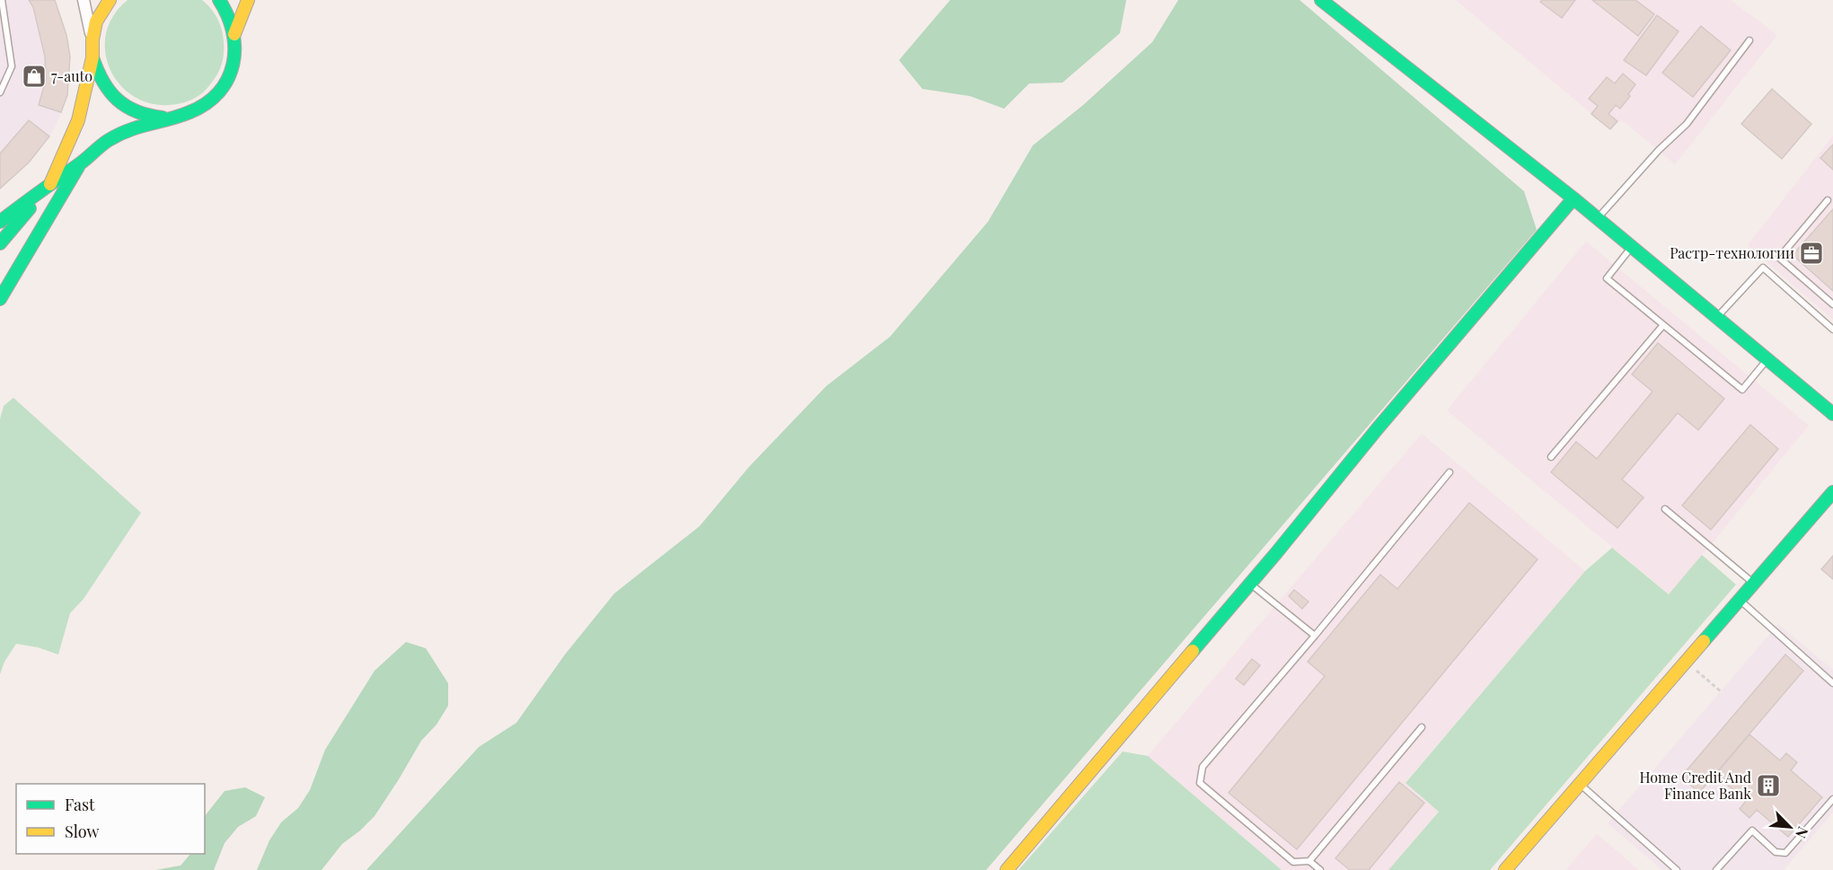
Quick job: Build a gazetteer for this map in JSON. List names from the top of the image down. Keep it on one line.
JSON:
{"places":{"shop":["7-auto"],"office":["Растр-технологии"],"building":["Home Credit And Finance Bank"]},"legend":["Fast","Slow"],"north":"bottom right"}
